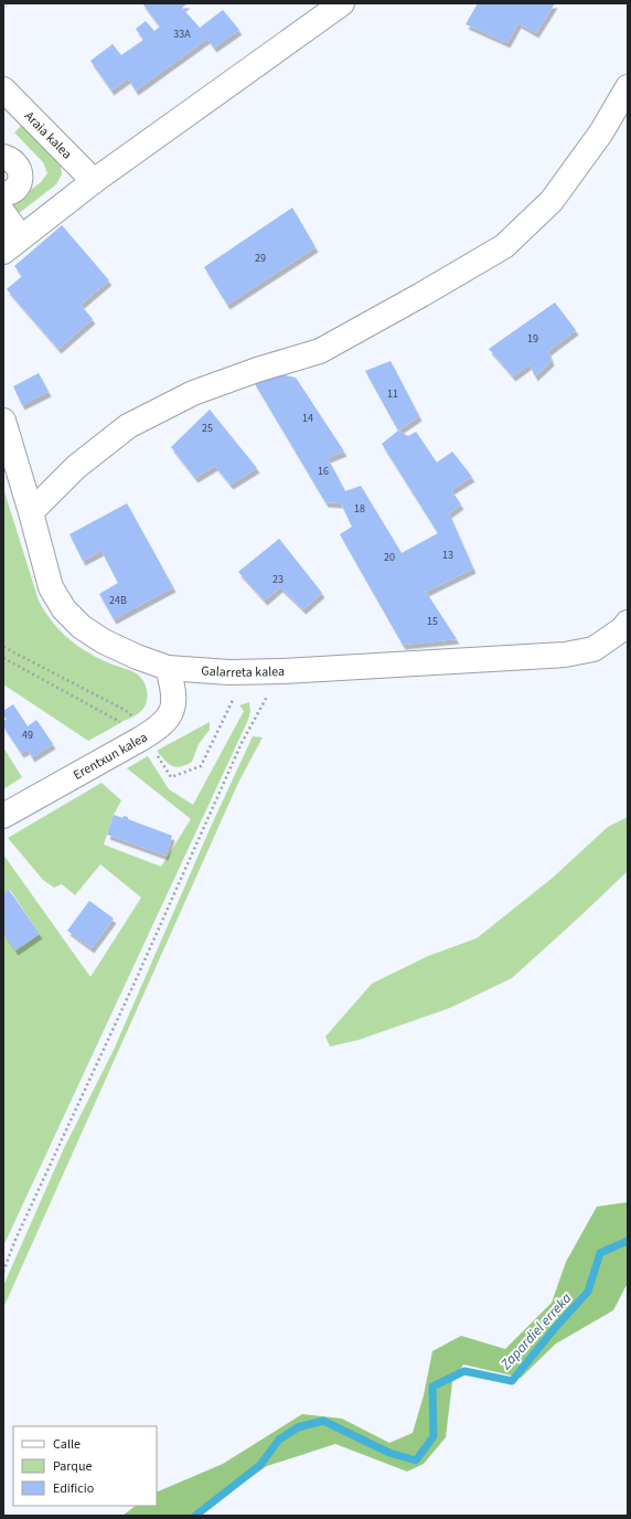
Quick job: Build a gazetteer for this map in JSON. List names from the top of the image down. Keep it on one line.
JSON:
{"streets":{"street":["Araia kalea","Galarreta kalea","Erentxun kalea"]},"crossings":[["Galarreta kalea","Erentxun kalea"]],"water":["Zapardiel erreka"],"house_numbers":["33A","29","19","11","14","25","16","18","13","20","23","24B","15","49"],"legend":["Calle","Parque","Edificio"]}
